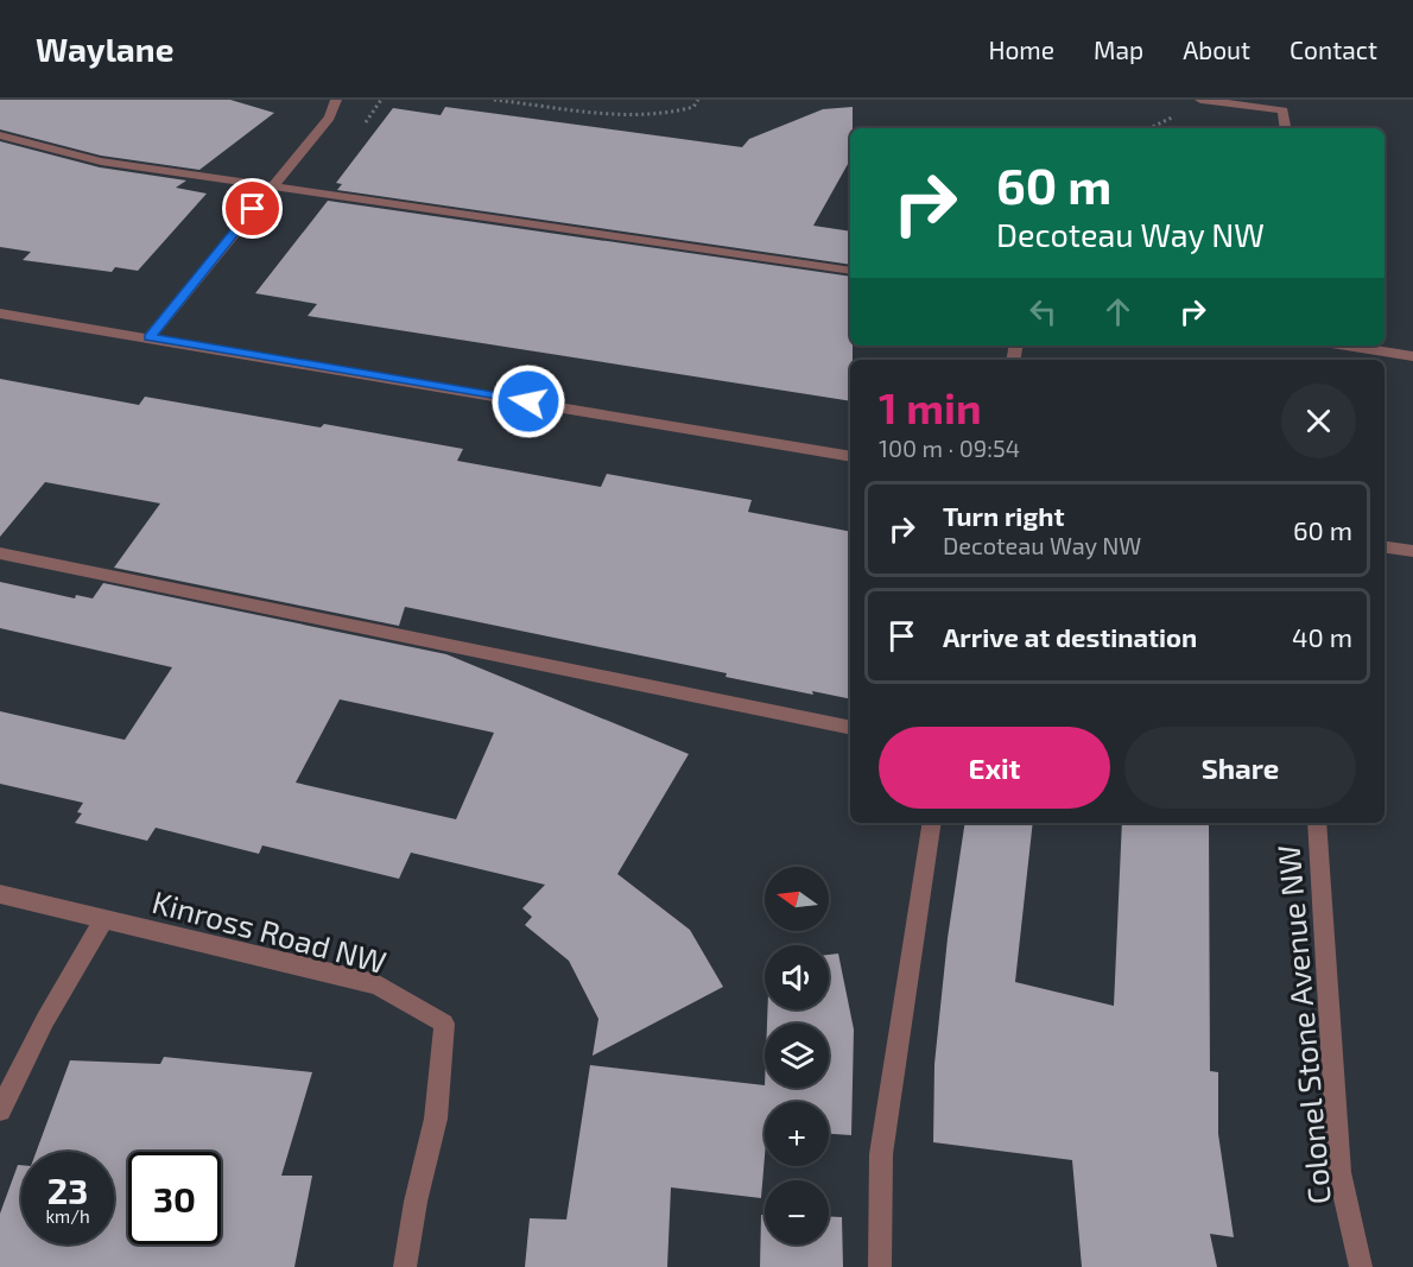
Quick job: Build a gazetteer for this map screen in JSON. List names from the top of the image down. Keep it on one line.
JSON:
{"streets":{"street":["Kinross Road NW","Colonel Stone Avenue NW"]},"north":"left","page":{"header":"Waylane","nav":["Home","Map","About","Contact"],"turn":["60 m","Decoteau Way NW"],"heading":["1 min","100 m · 09:54"],"list":[{"name":"Turn right","note":"Decoteau Way NW","value":"60 m"},{"name":"Arrive at destination","value":"40 m"}],"buttons":["Exit","Share"],"map_buttons":["+","−"],"speed":"23 km/h","limit":"30"}}
